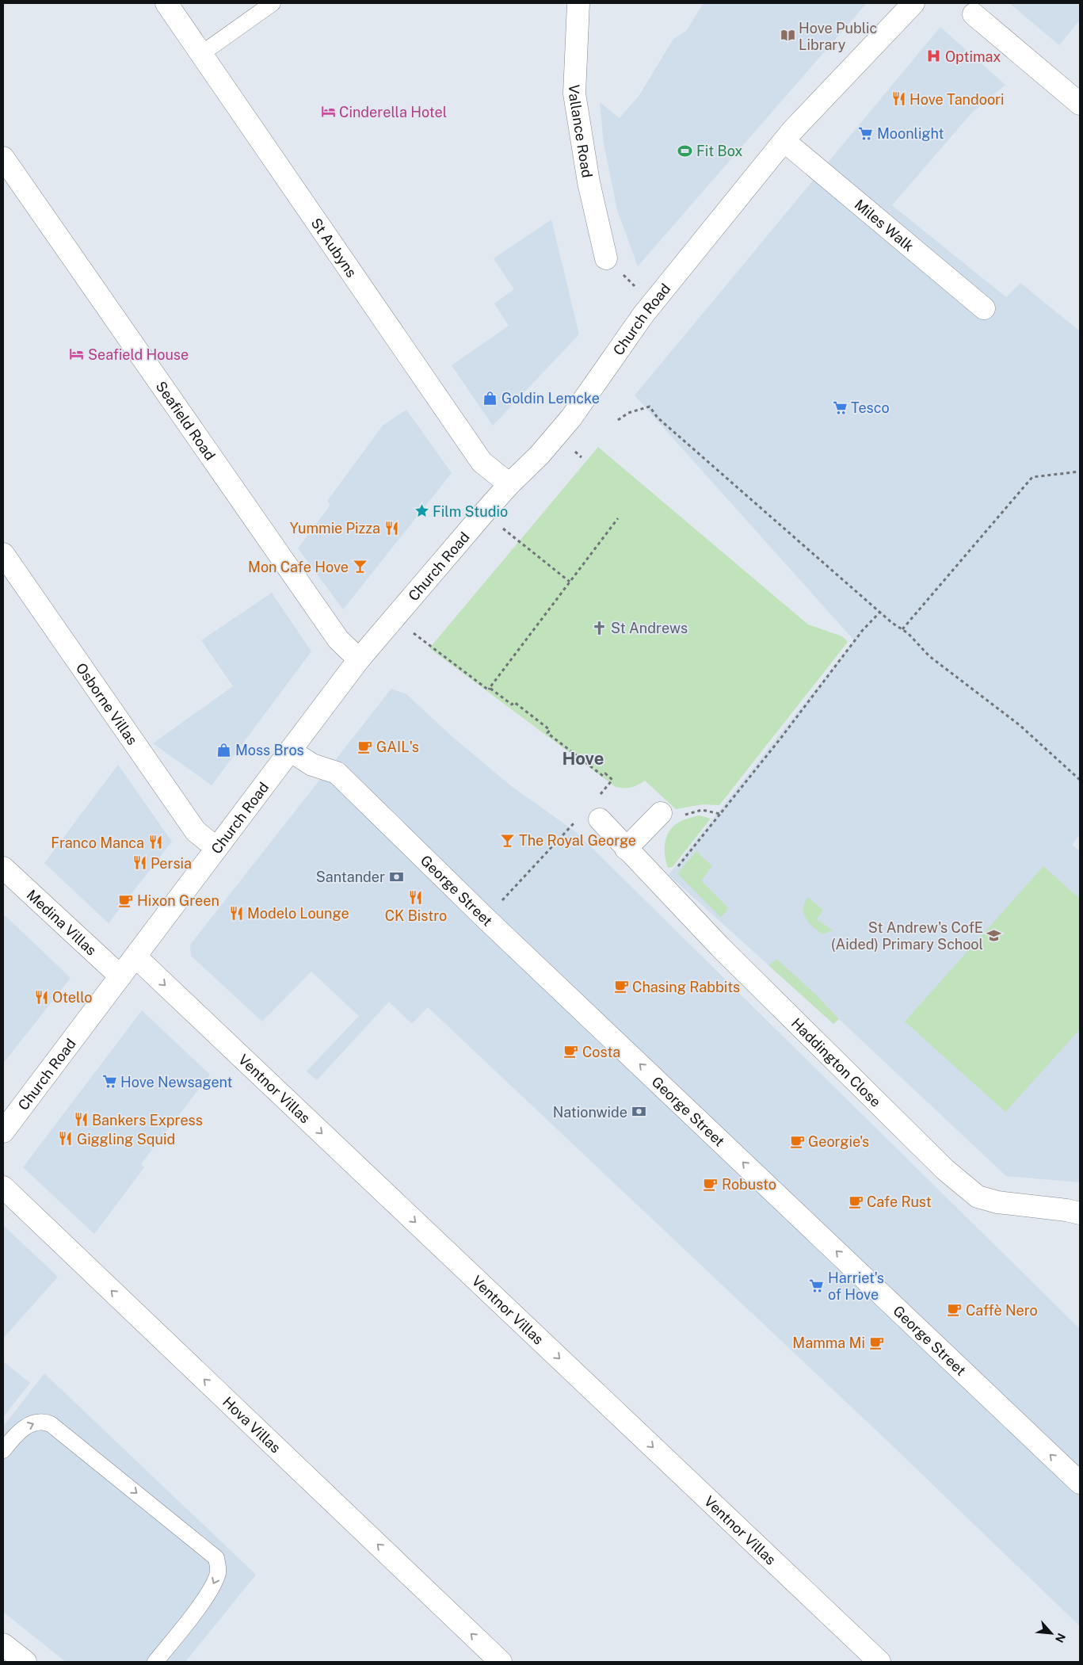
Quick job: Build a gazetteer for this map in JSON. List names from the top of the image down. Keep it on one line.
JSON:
{"streets":{"street":["Vallance Road","Miles Walk","St Aubyns","Church Road","Seafield Road","Osborne Villas","George Street","Medina Villas","Haddington Close","Ventnor Villas","Hova Villas"]},"crossings":[["Miles Walk","Church Road"],["St Aubyns","Church Road"],["Church Road","Seafield Road"],["Church Road","Osborne Villas"],["Church Road","George Street"],["Church Road","Medina Villas"],["Church Road","Ventnor Villas"]],"one_way":["George Street","Ventnor Villas","Hova Villas"],"districts":["Hove"],"places":{"library":["Hove Public Library"],"hospital":["Optimax"],"restaurant":["Hove Tandoori","Yummie Pizza","Franco Manca","Persia","CK Bistro","Modelo Lounge","Otello","Bankers Express","Giggling Squid"],"hotel":["Cinderella Hotel","Seafield House"],"supermarket":["Moonlight","Tesco","Hove Newsagent","Harriet's of Hove"],"sports":["Fit Box"],"shop":["Goldin Lemcke","Moss Bros"],"place":["Film Studio"],"bar":["Mon Cafe Hove","The Royal George"],"church":["St Andrews"],"cafe":["GAIL's","Hixon Green","Chasing Rabbits","Costa","Georgie's","Robusto","Cafe Rust","Caffè Nero","Mamma Mi"],"bank":["Santander","Nationwide"],"school or university":["St Andrew's CofE (Aided) Primary School"]},"north":"bottom right"}
